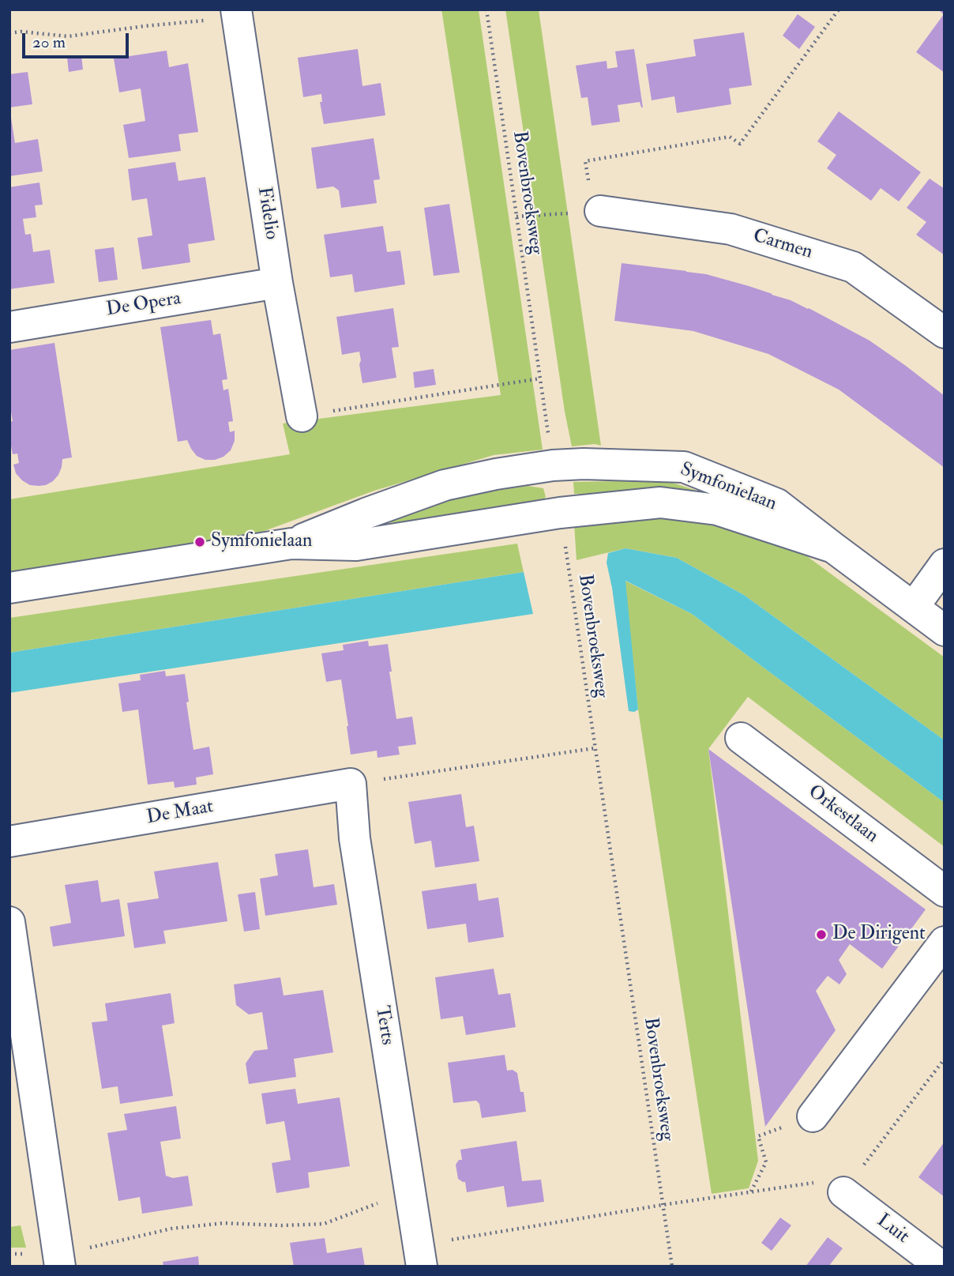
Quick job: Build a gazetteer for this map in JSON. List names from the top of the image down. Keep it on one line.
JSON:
{"streets":{"street":["Fidelio","Carmen","De Opera","Symfonielaan","De Maat","Orkestlaan","Terts","Luit"],"path":["Bovenbroeksweg"]},"crossings":[["Bovenbroeksweg","Symfonielaan"],["Fidelio","De Opera"],["De Maat","Terts"]],"places":["Symfonielaan","De Dirigent"],"scale_bar":"20 m"}
